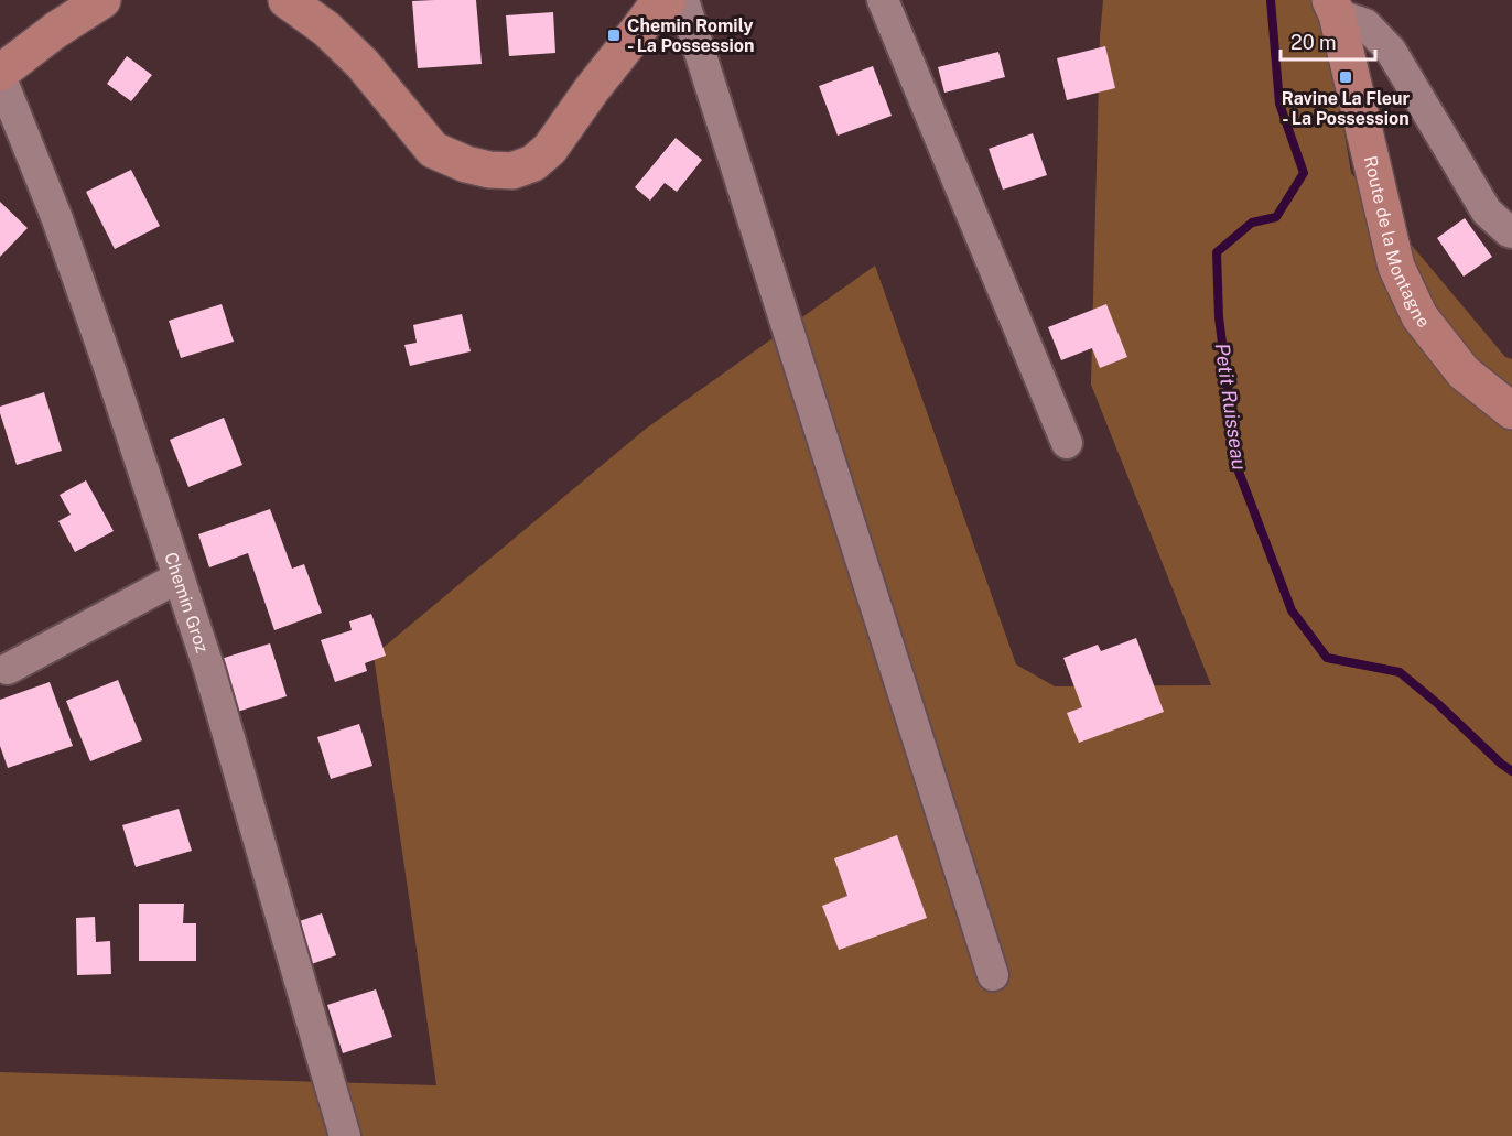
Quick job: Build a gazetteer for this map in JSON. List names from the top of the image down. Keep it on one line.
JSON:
{"streets":{"main road":["Route de la Montagne"],"street":["Chemin Groz"]},"water":["Petit Ruisseau"],"places":{"transit":["Chemin Romily - La Possession","Ravine La Fleur - La Possession"]},"scale_bar":"20 m"}
